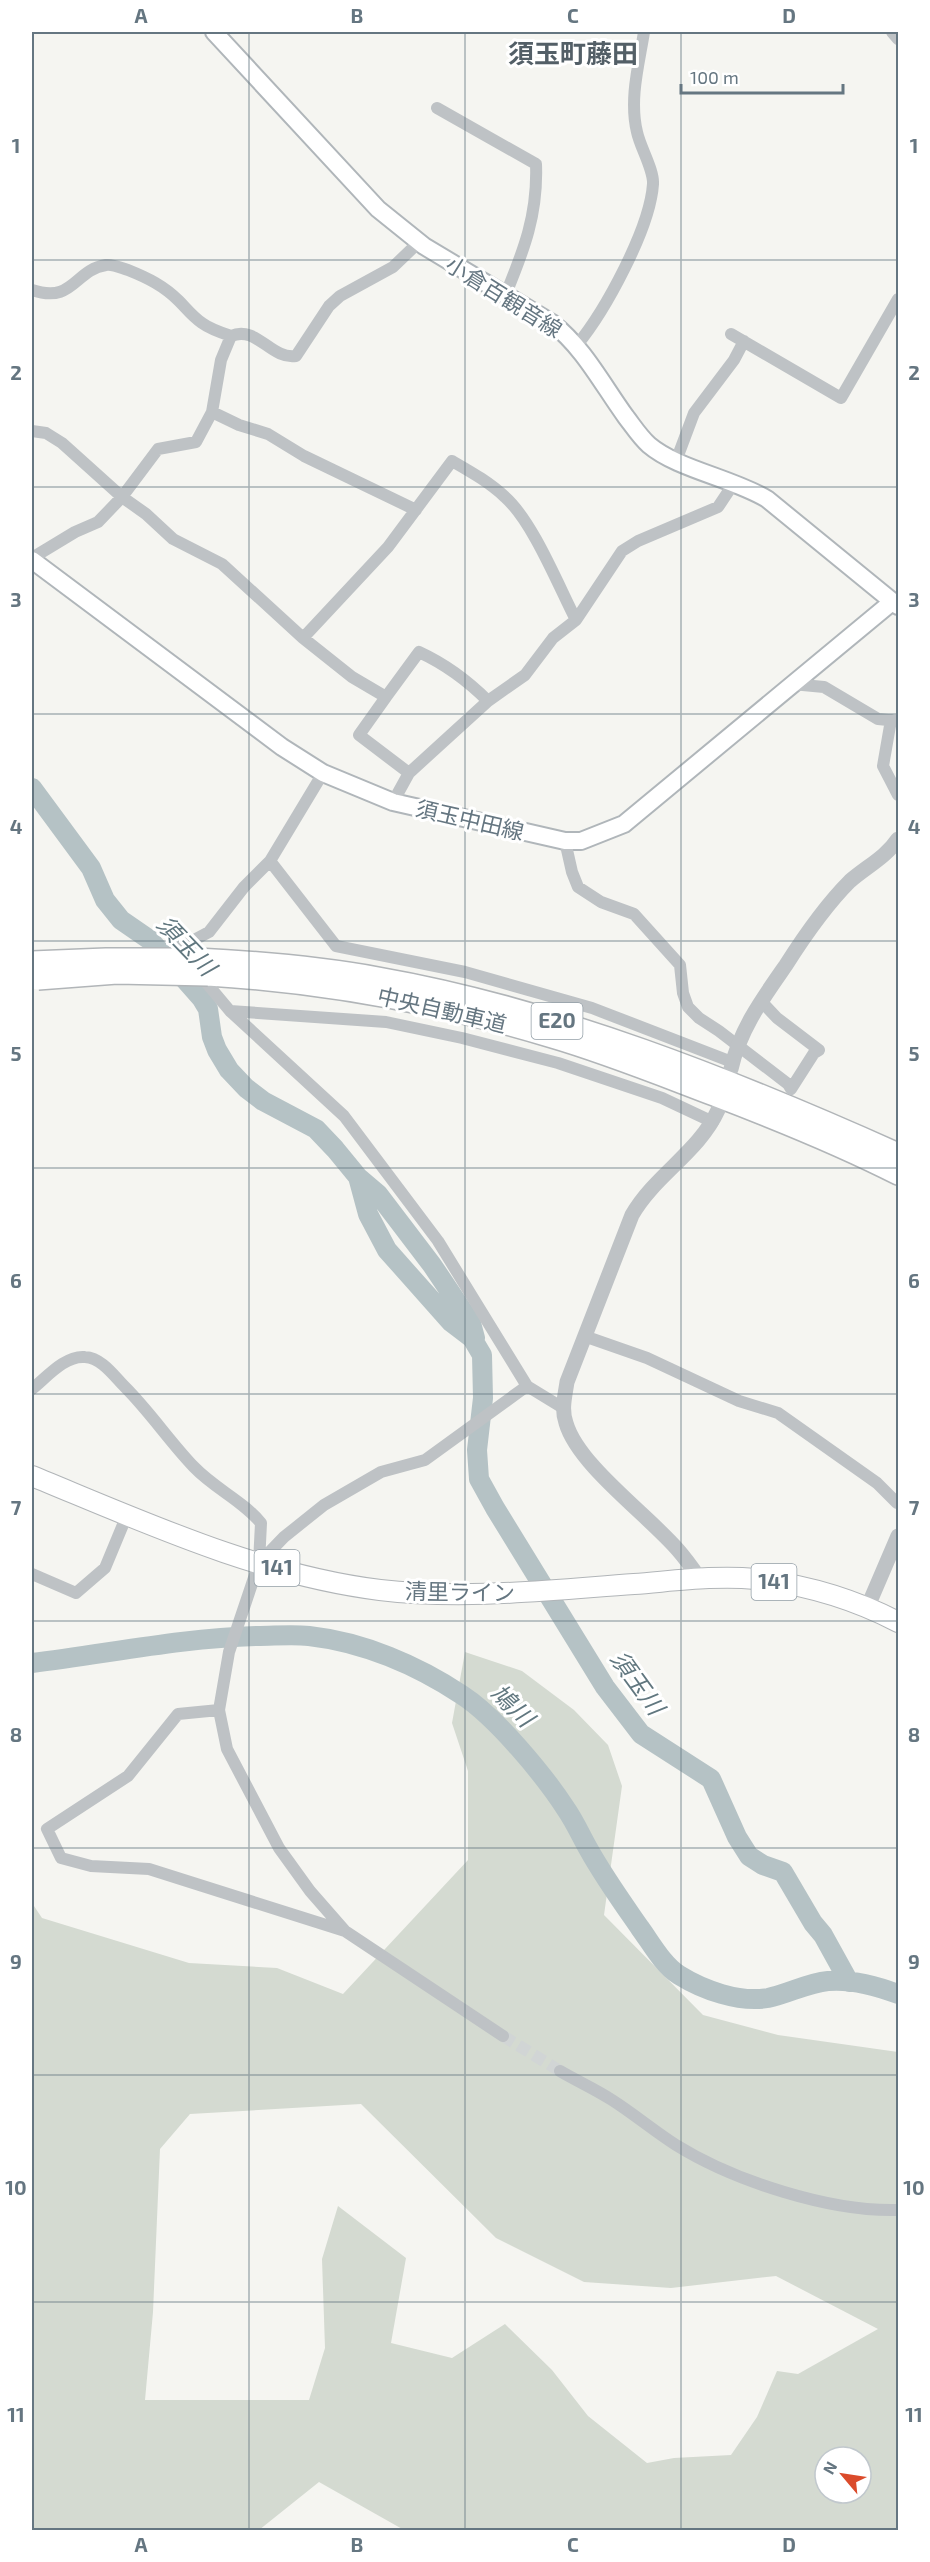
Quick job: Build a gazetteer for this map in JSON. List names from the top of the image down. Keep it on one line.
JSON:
{"streets":{"highway":["中央自動車道","E20","141","清里ライン"],"main road":["小倉百観音線","須玉中田線"]},"crossings":[["小倉百観音線","須玉中田線"]],"districts":["須玉町藤田"],"water":["須玉川","鳩川"],"scale_bar":"100 m","north":"top left","grid":{"columns":["A","B","C","D"],"rows":["1","2","3","4","5","6","7","8","9","10","11"]}}
